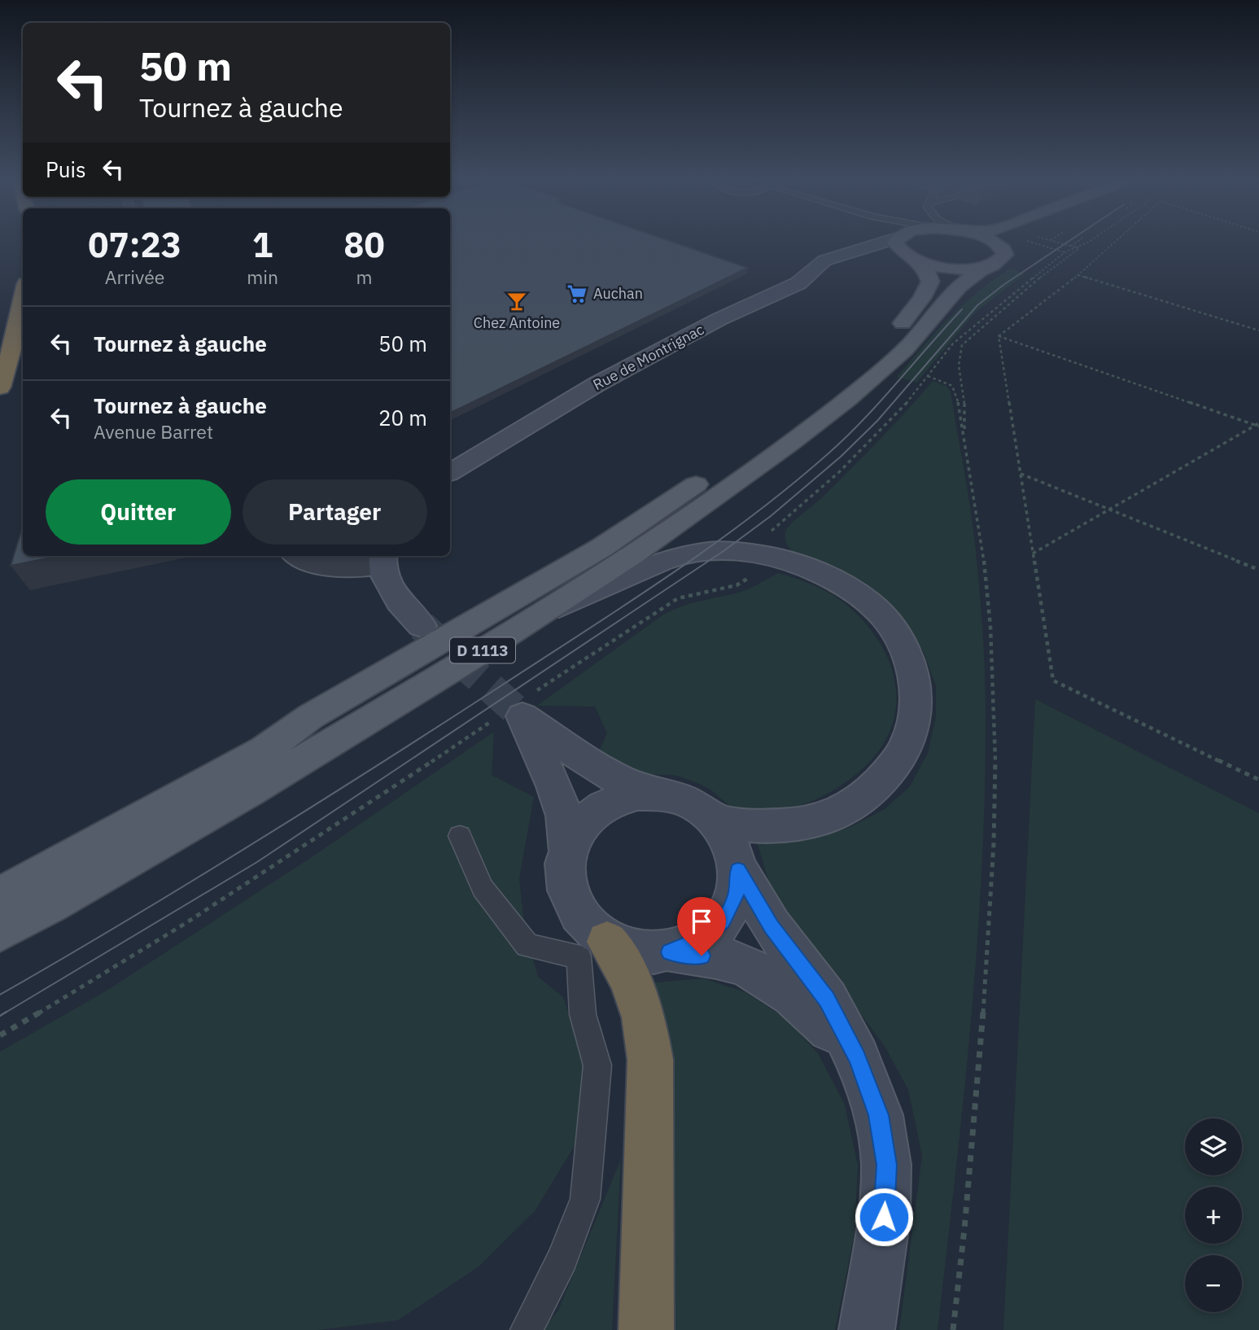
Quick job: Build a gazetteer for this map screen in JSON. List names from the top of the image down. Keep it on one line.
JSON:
{"streets":{"main road":["Rue de Montrignac","D 1113"]},"places":{"supermarket":["Auchan"],"bar":["Chez Antoine"]},"page":{"turn":["50 m","Tournez à gauche"],"then":"Puis","eta":["07:23","Arrivée","1","min","80","m"],"list":[{"name":"Tournez à gauche","value":"50 m"},{"name":"Tournez à gauche","note":"Avenue Barret","value":"20 m"}],"buttons":["Quitter","Partager"],"map_buttons":["+","−"]}}
